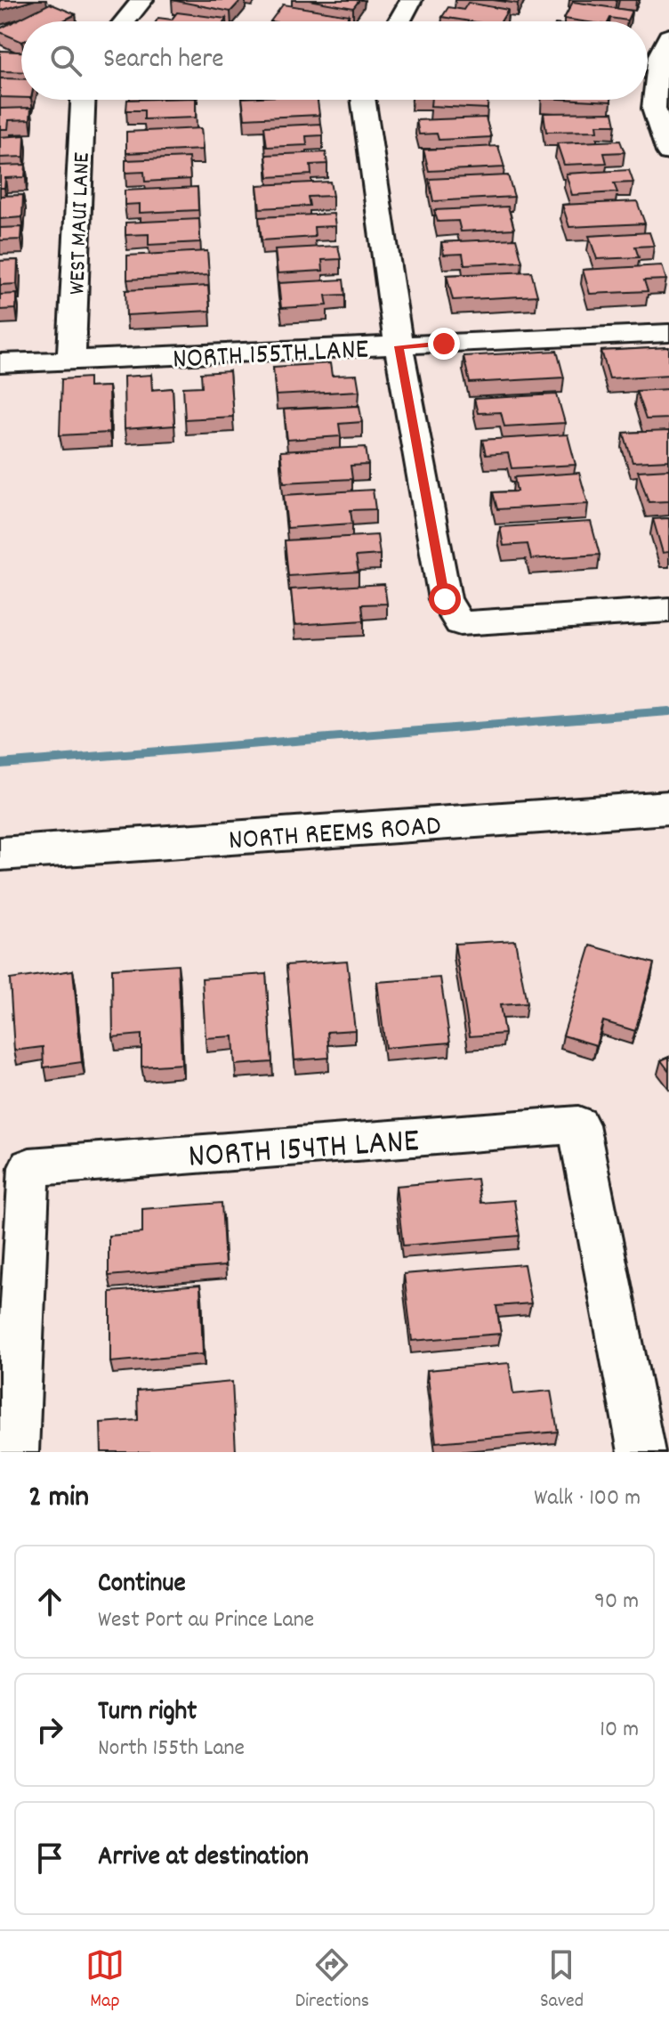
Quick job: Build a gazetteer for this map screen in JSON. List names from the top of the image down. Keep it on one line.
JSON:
{"streets":{"main road":["NORTH REEMS ROAD"],"street":["WEST MAUI LANE","NORTH 155TH LANE","NORTH 154TH LANE"]},"crossings":[["WEST MAUI LANE","NORTH 155TH LANE"]],"page":{"search":"Search here","heading":["2 min","Walk · 100 m"],"list":[["Continue","West Port au Prince Lane","90 m"],["Turn right","North 155th Lane","10 m"],"Arrive at destination"],"nav":["Map","Directions","Saved"]}}
